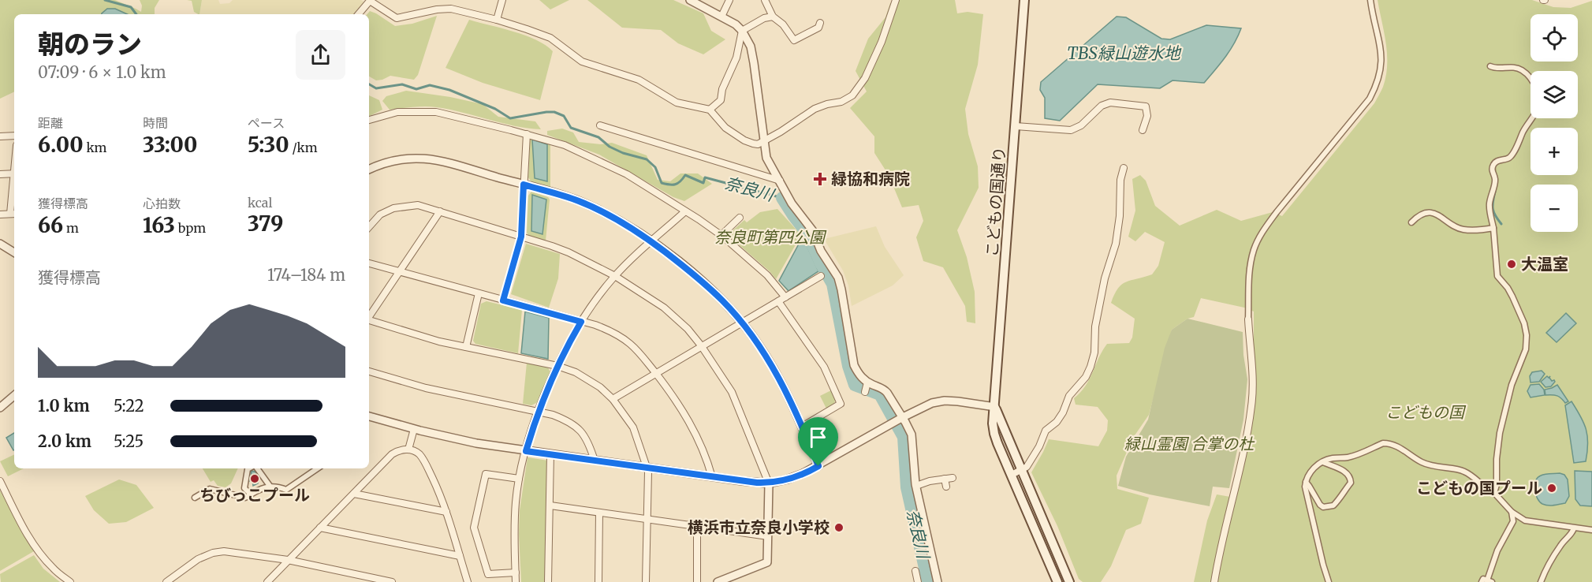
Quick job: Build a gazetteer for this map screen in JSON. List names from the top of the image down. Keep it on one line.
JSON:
{"streets":{"main road":["こどもの国通り"]},"water":["TBS緑山遊水地","奈良川"],"parks":["奈良町第四公園","こどもの国","緑山霊園 合掌の杜"],"places":{"health":["緑協和病院"],"other":["大温室","ちびっこプール","こどもの国プール","横浜市立奈良小学校"]},"page":{"map_buttons":["+","−"],"heading":["朝のラン","07:09 · 6 × 1.0 km"],"stats":[["距離","6.00 km"],["時間","33:00"],["ペース","5:30 /km"],["獲得標高","66 m"],["心拍数","163 bpm"],["kcal","379"]],"chart":["獲得標高","174–184 m"],"list":[{"name":"1.0 km","note":"5:22"},{"name":"2.0 km","note":"5:25"}]}}
